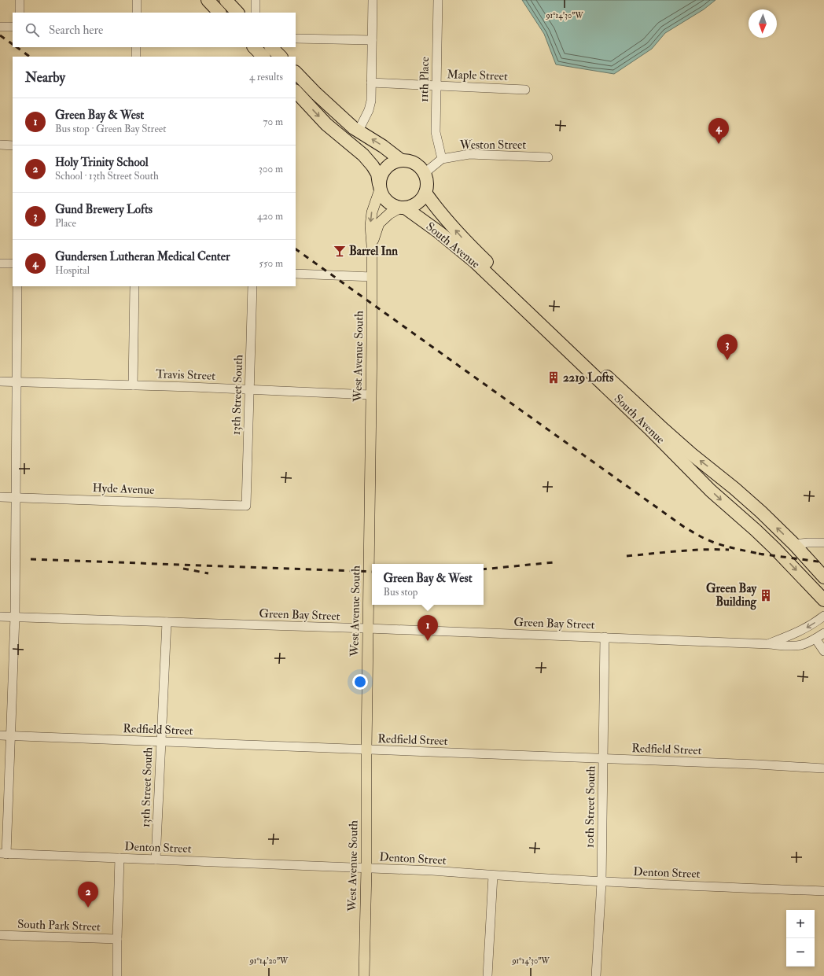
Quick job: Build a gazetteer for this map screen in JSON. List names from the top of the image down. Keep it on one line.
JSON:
{"streets":{"highway":["South Avenue"],"main road":["West Avenue South"],"street":["Maple Street","11th Place","Weston Street","Travis Street","13th Street South","Hyde Avenue","Green Bay Street","Redfield Street","10th Street South","Denton Street","South Park Street"]},"crossings":[["Maple Street","11th Place"],["11th Place","Weston Street"],["Weston Street","South Avenue"],["Weston Street","West Avenue South"],["South Avenue","West Avenue South"],["West Avenue South","Travis Street"],["West Avenue South","Green Bay Street"],["West Avenue South","Redfield Street"],["West Avenue South","Denton Street"],["Travis Street","13th Street South"],["13th Street South","Hyde Avenue"],["13th Street South","Green Bay Street"],["13th Street South","Redfield Street"],["13th Street South","Denton Street"],["Green Bay Street","10th Street South"],["Redfield Street","10th Street South"],["10th Street South","Denton Street"]],"places":{"bar":["Barrel Inn"],"building":["2219 Lofts","Green Bay Building"]},"north":"bottom","page":{"search":"Search here","heading":["Nearby","4 results"],"list":[{"mark":"1","name":"Green Bay & West","note":"Bus stop · Green Bay Street","value":"70 m"},{"mark":"2","name":"Holy Trinity School","note":"School · 13th Street South","value":"300 m"},{"mark":"3","name":"Gund Brewery Lofts","note":"Place","value":"420 m"},{"mark":"4","name":"Gundersen Lutheran Medical Center","note":"Hospital","value":"550 m"}],"pins":["4","3","1","2"],"popup":["Green Bay & West","Bus stop"],"map_buttons":["+","−"]},"coordinates":["91°14'30\"W","91°14'20\"W"]}
